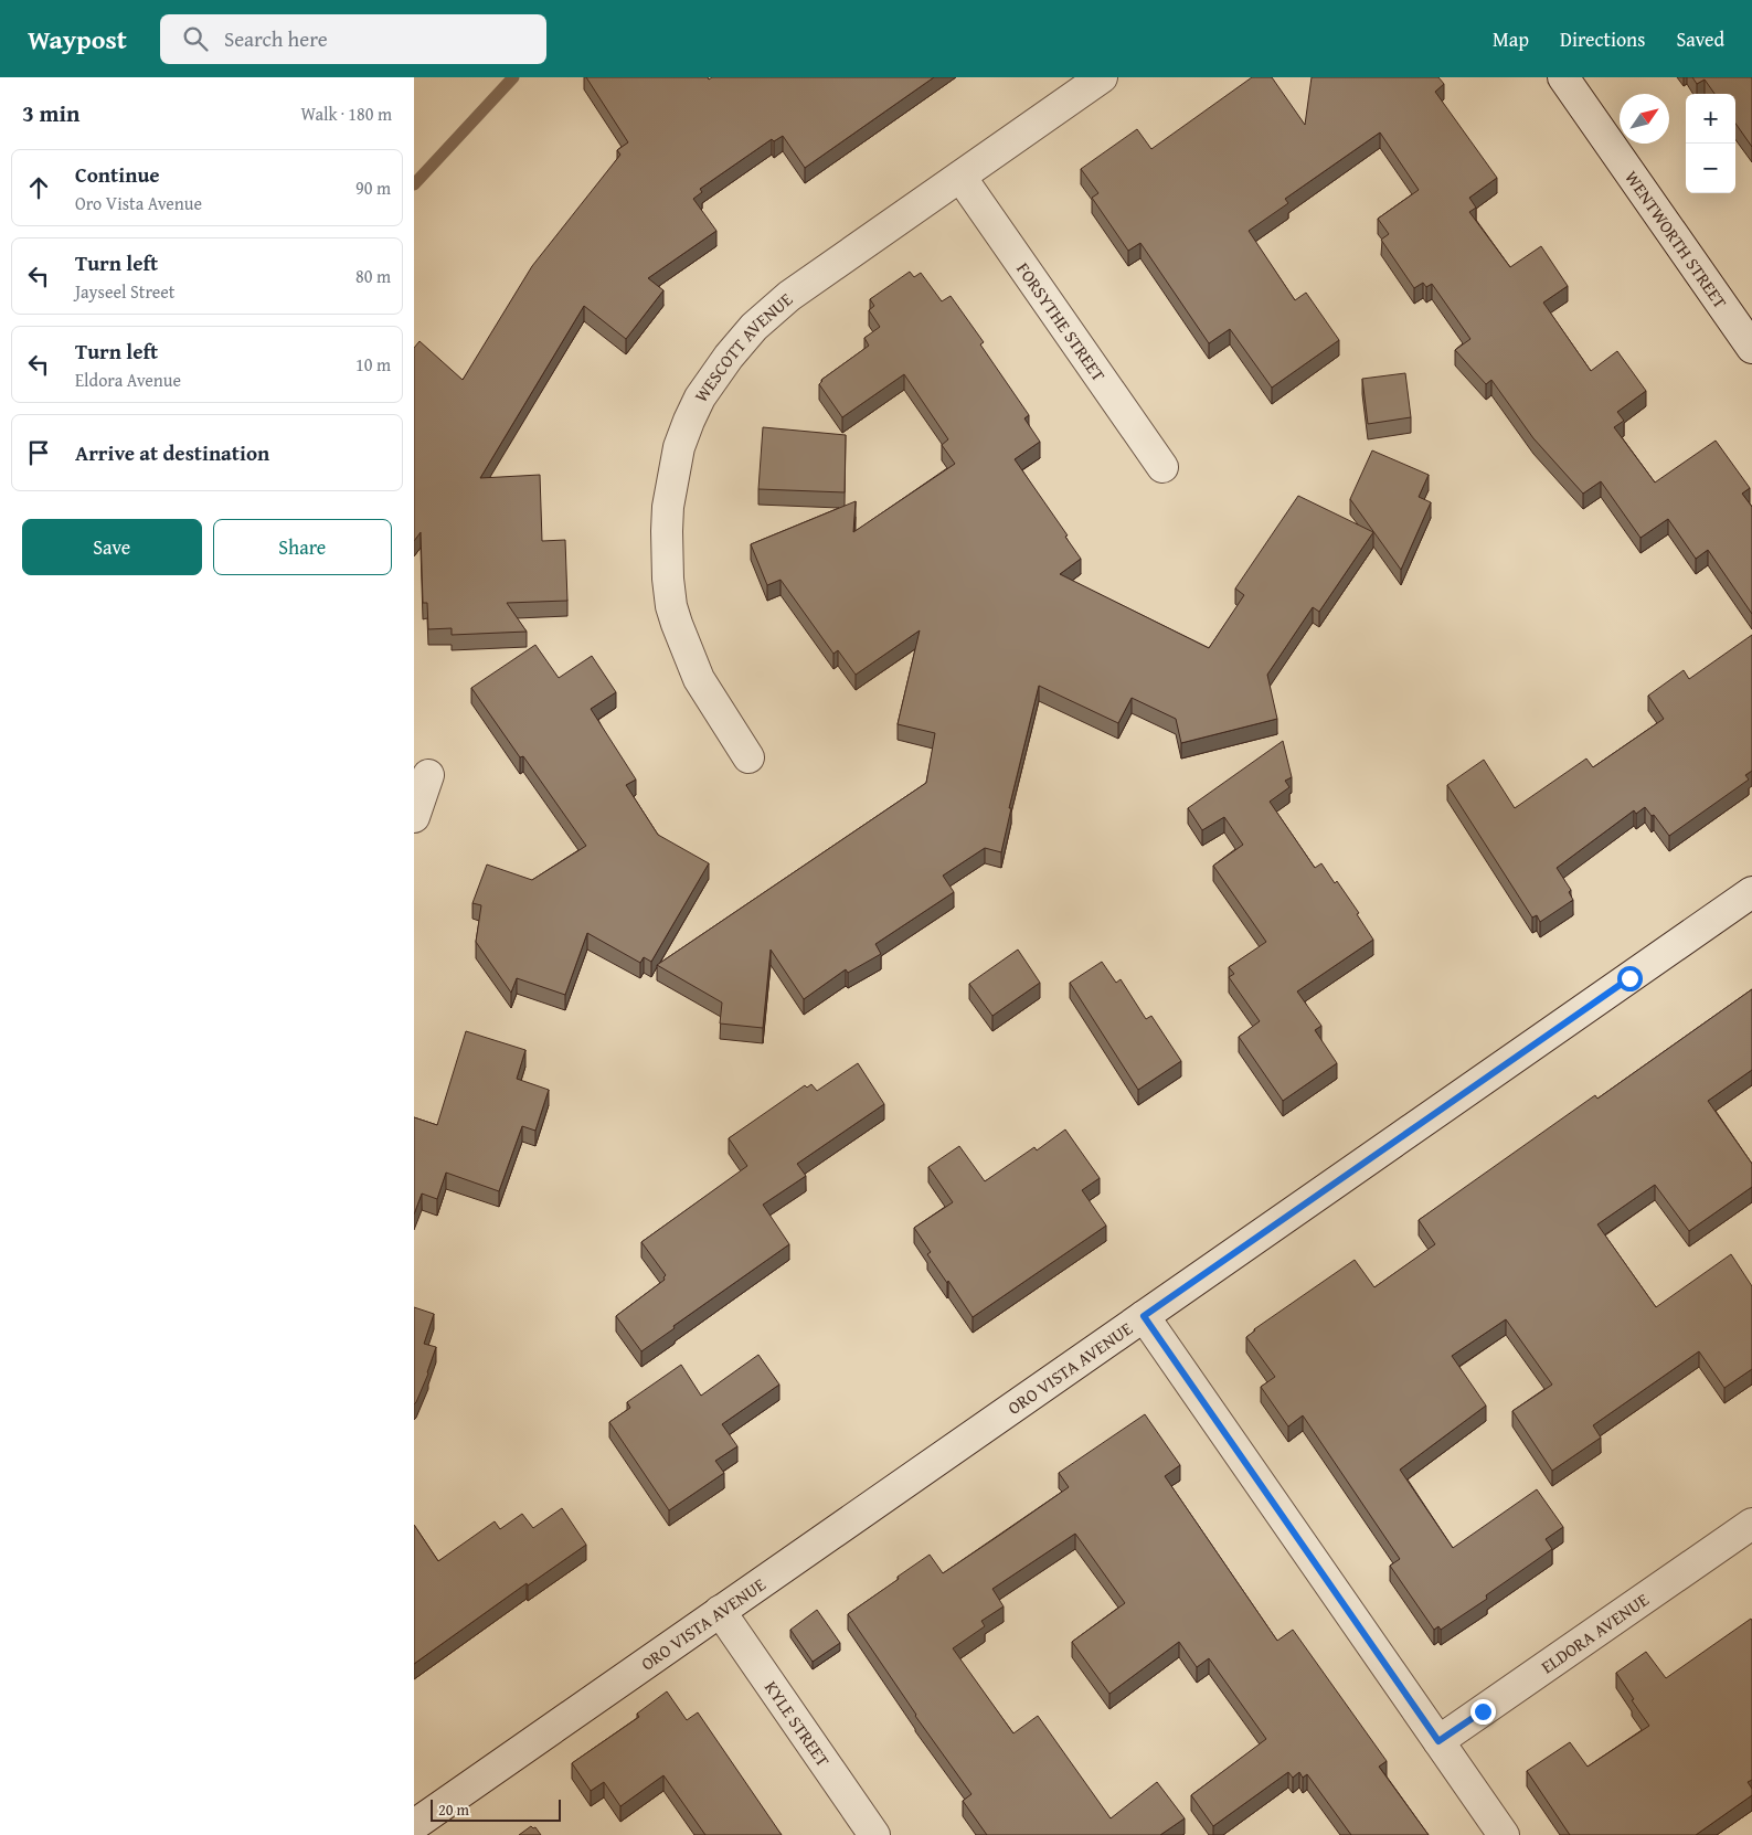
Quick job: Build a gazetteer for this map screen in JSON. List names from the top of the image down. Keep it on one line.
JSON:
{"streets":{"street":["WENTWORTH STREET","FORSYTHE STREET","WESCOTT AVENUE","ORO VISTA AVENUE","ELDORA AVENUE","KYLE STREET"]},"crossings":[["FORSYTHE STREET","WESCOTT AVENUE"],["ORO VISTA AVENUE","KYLE STREET"]],"scale_bar":"20 m","north":"top right","page":{"header":"Waypost","search":"Search here","nav":["Map","Directions","Saved"],"heading":["3 min","Walk · 180 m"],"map_buttons":["+","−"],"list":[["Continue","Oro Vista Avenue","90 m"],["Turn left","Jayseel Street","80 m"],["Turn left","Eldora Avenue","10 m"],"Arrive at destination"],"buttons":["Save","Share"],"scale":"20 m"}}
